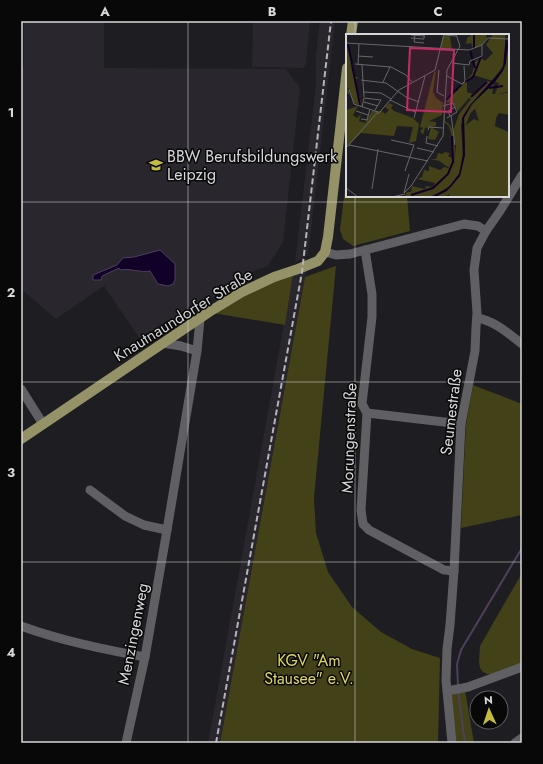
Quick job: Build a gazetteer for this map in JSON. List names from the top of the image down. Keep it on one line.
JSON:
{"streets":{"main road":["Knautnaundorfer Straße"],"street":["Seumestraße","Morungenstraße","Menzingenweg"]},"crossings":[["Knautnaundorfer Straße","Menzingenweg"],["Seumestraße","Morungenstraße"]],"parks":["KGV \"Am Stausee\" e.V."],"places":{"school or university":["BBW Berufsbildungswerk Leipzig"]},"north":"top","grid":{"columns":["A","B","C"],"rows":["1","2","3","4"]}}
